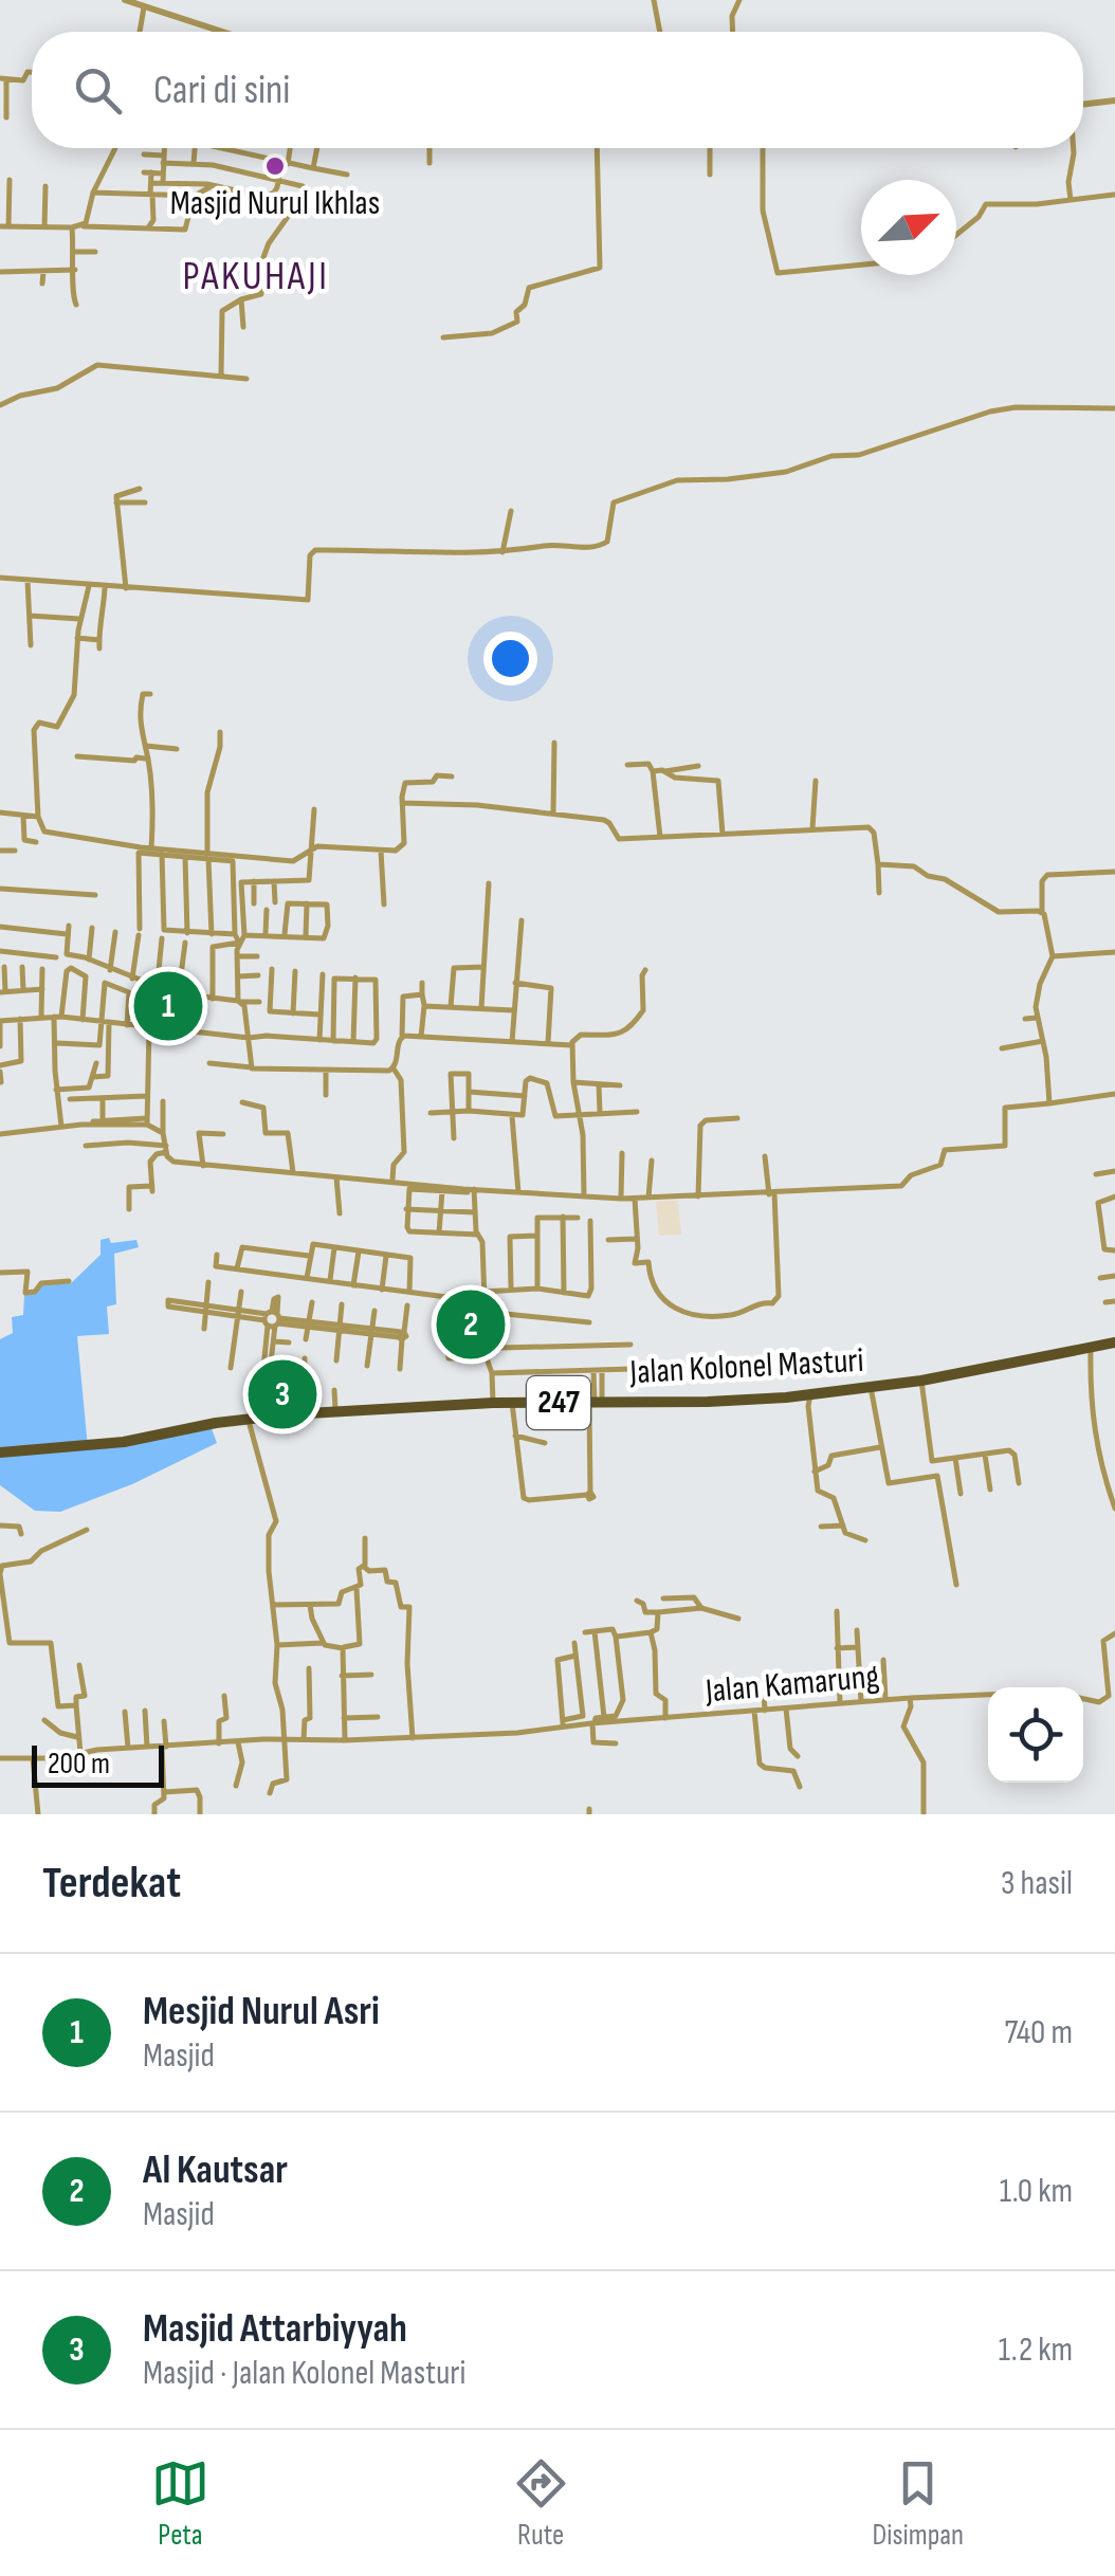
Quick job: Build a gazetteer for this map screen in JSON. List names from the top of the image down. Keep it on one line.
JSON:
{"streets":{"main road":["Jalan Kolonel Masturi","247"],"street":["Jalan Kamarung"]},"districts":["PAKUHAJI"],"places":["Masjid Nurul Ikhlas"],"scale_bar":"200 m","north":"top right","page":{"search":"Cari di sini","pins":["1","2","3"],"scale":"200 m","heading":["Terdekat","3 hasil"],"list":[{"mark":"1","name":"Mesjid Nurul Asri","note":"Masjid","value":"740 m"},{"mark":"2","name":"Al Kautsar","note":"Masjid","value":"1.0 km"},{"mark":"3","name":"Masjid Attarbiyyah","note":"Masjid · Jalan Kolonel Masturi","value":"1.2 km"}],"nav":["Peta","Rute","Disimpan"]}}
